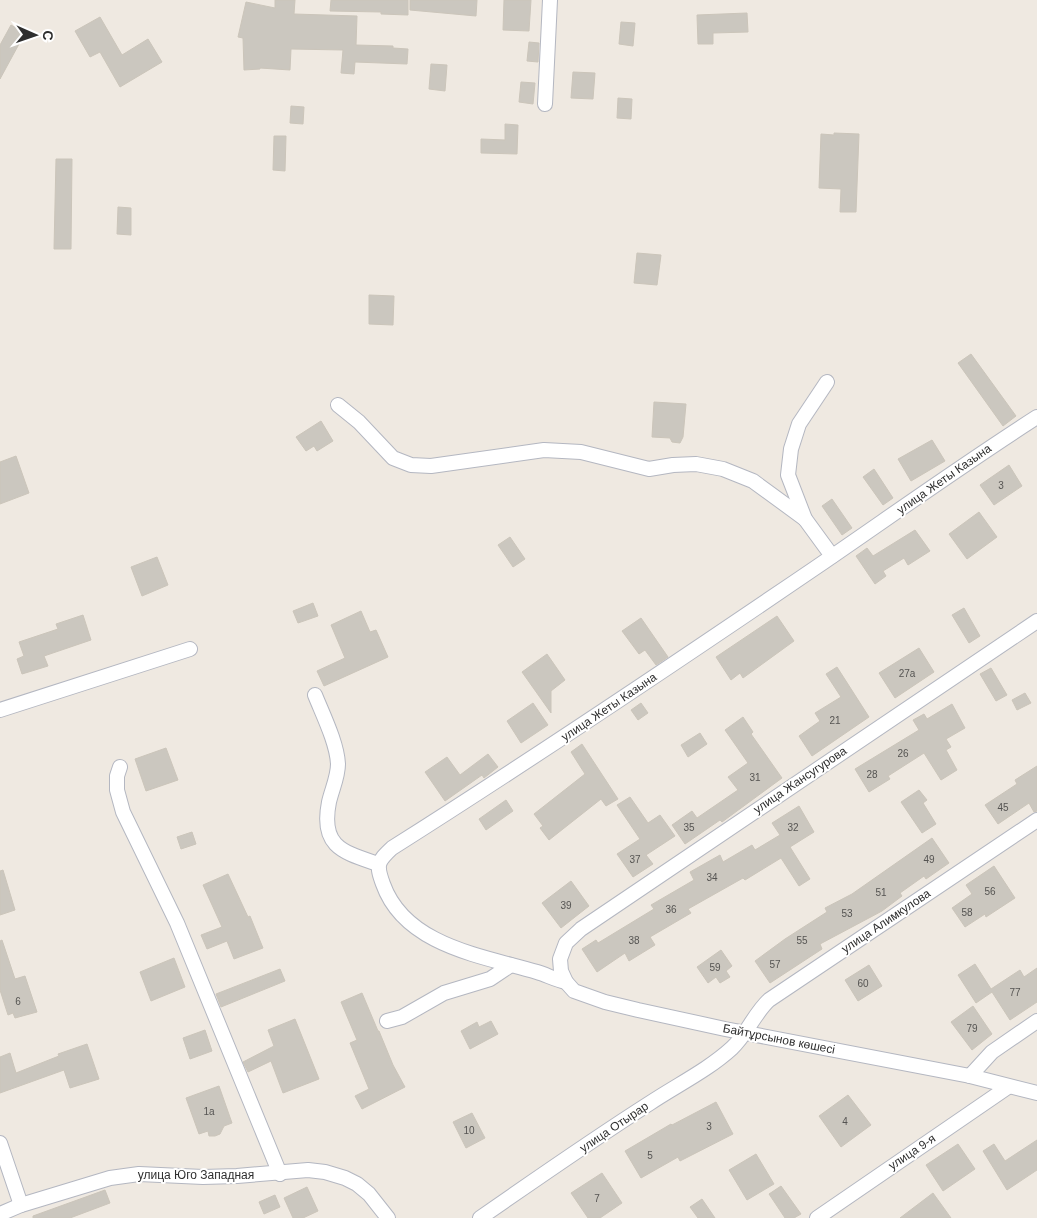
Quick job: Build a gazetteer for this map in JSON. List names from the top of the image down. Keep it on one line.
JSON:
{"streets":{"street":["улица Жеты Казына","улица Жансугурова","улица Алимкулова","Байтұрсынов көшесі","улица Отырар","улица 9-я","улица Юго Западная"]},"crossings":[["улица Жансугурова","Байтұрсынов көшесі"],["улица Алимкулова","Байтұрсынов көшесі"],["улица Алимкулова","улица Отырар"],["Байтұрсынов көшесі","улица Отырар"],["Байтұрсынов көшесі","улица 9-я"]],"house_numbers":["3","27а","21","26","28","31","45","35","32","37","49","34","56","51","39","36","58","53","38","55","57","59","60","77","6","79","1а","4","3","10","5","7"],"north":"right"}
